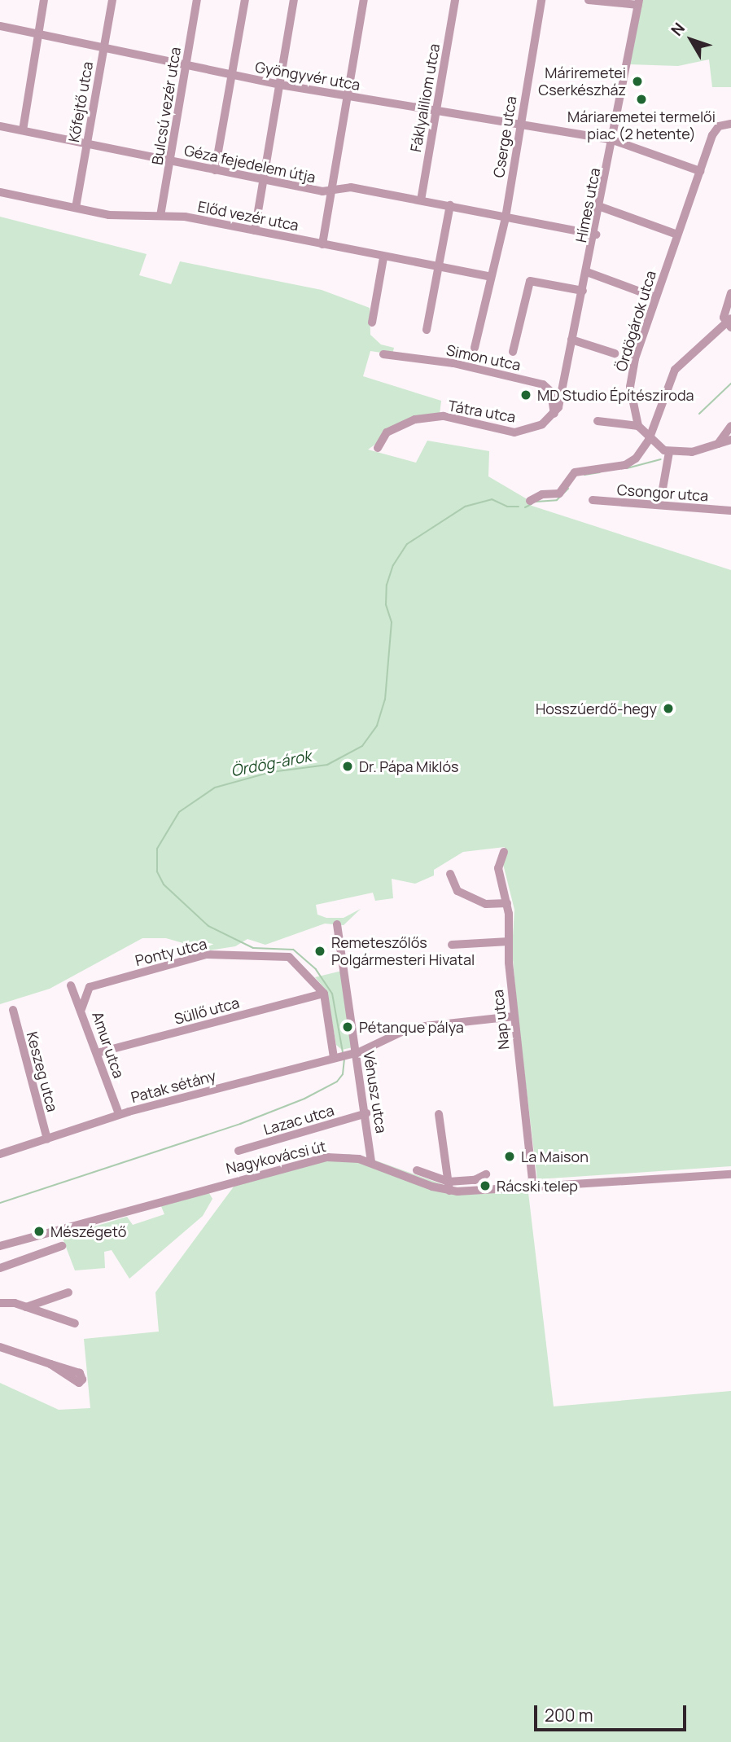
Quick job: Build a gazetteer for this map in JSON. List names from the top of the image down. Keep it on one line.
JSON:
{"streets":{"street":["Gyöngyvér utca","Fáklyaliliom utca","Kőfejtő utca","Bulcsú vezér utca","Cserge utca","Géza fejedelem útja","Hímes utca","Előd vezér utca","Ördögárok utca","Simon utca","Tátra utca","Csongor utca","Ponty utca","Süllő utca","Nap utca","Amur utca","Keszeg utca","Patak sétány","Vénusz utca","Lazac utca","Nagykovácsi út"]},"crossings":[["Gyöngyvér utca","Fáklyaliliom utca"],["Gyöngyvér utca","Kőfejtő utca"],["Gyöngyvér utca","Bulcsú vezér utca"],["Gyöngyvér utca","Cserge utca"],["Gyöngyvér utca","Hímes utca"],["Gyöngyvér utca","Ördögárok utca"],["Fáklyaliliom utca","Géza fejedelem útja"],["Kőfejtő utca","Géza fejedelem útja"],["Kőfejtő utca","Előd vezér utca"],["Bulcsú vezér utca","Géza fejedelem útja"],["Bulcsú vezér utca","Előd vezér utca"],["Cserge utca","Géza fejedelem útja"],["Cserge utca","Előd vezér utca"],["Géza fejedelem útja","Hímes utca"],["Hímes utca","Simon utca"],["Hímes utca","Tátra utca"],["Simon utca","Tátra utca"],["Ponty utca","Süllő utca"],["Ponty utca","Amur utca"],["Süllő utca","Amur utca"],["Nap utca","Patak sétány"],["Nap utca","Nagykovácsi út"],["Amur utca","Patak sétány"],["Keszeg utca","Patak sétány"],["Patak sétány","Vénusz utca"],["Vénusz utca","Lazac utca"],["Vénusz utca","Nagykovácsi út"]],"water":["Ördög-árok"],"places":["Máriremetei Cserkészház","Máriaremetei termelői piac (2 hetente)","MD Studio Építésziroda","Hosszúerdő-hegy","Dr. Pápa Miklós","Remeteszőlős Polgármesteri Hivatal","Pétanque pálya","La Maison","Rácski telep","Mészégető"],"scale_bar":"200 m","north":"top left"}
